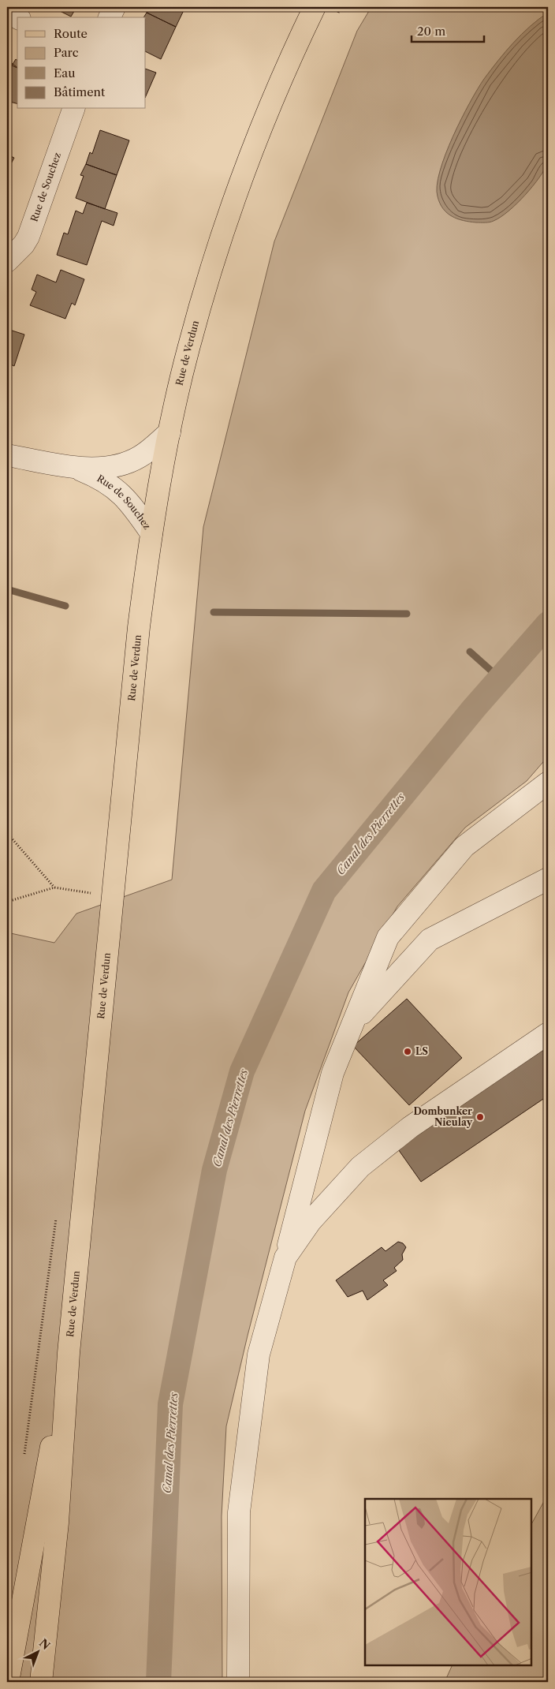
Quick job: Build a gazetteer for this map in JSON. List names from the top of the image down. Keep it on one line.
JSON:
{"streets":{"main road":["Rue de Verdun"],"street":["Rue de Souchez"]},"crossings":[["Rue de Souchez","Rue de Verdun"]],"water":["Canal des Pierrettes"],"places":["LS","Dombunker Nieulay"],"legend":["Route","Parc","Eau","Bâtiment"],"scale_bar":"20 m","north":"top right"}
